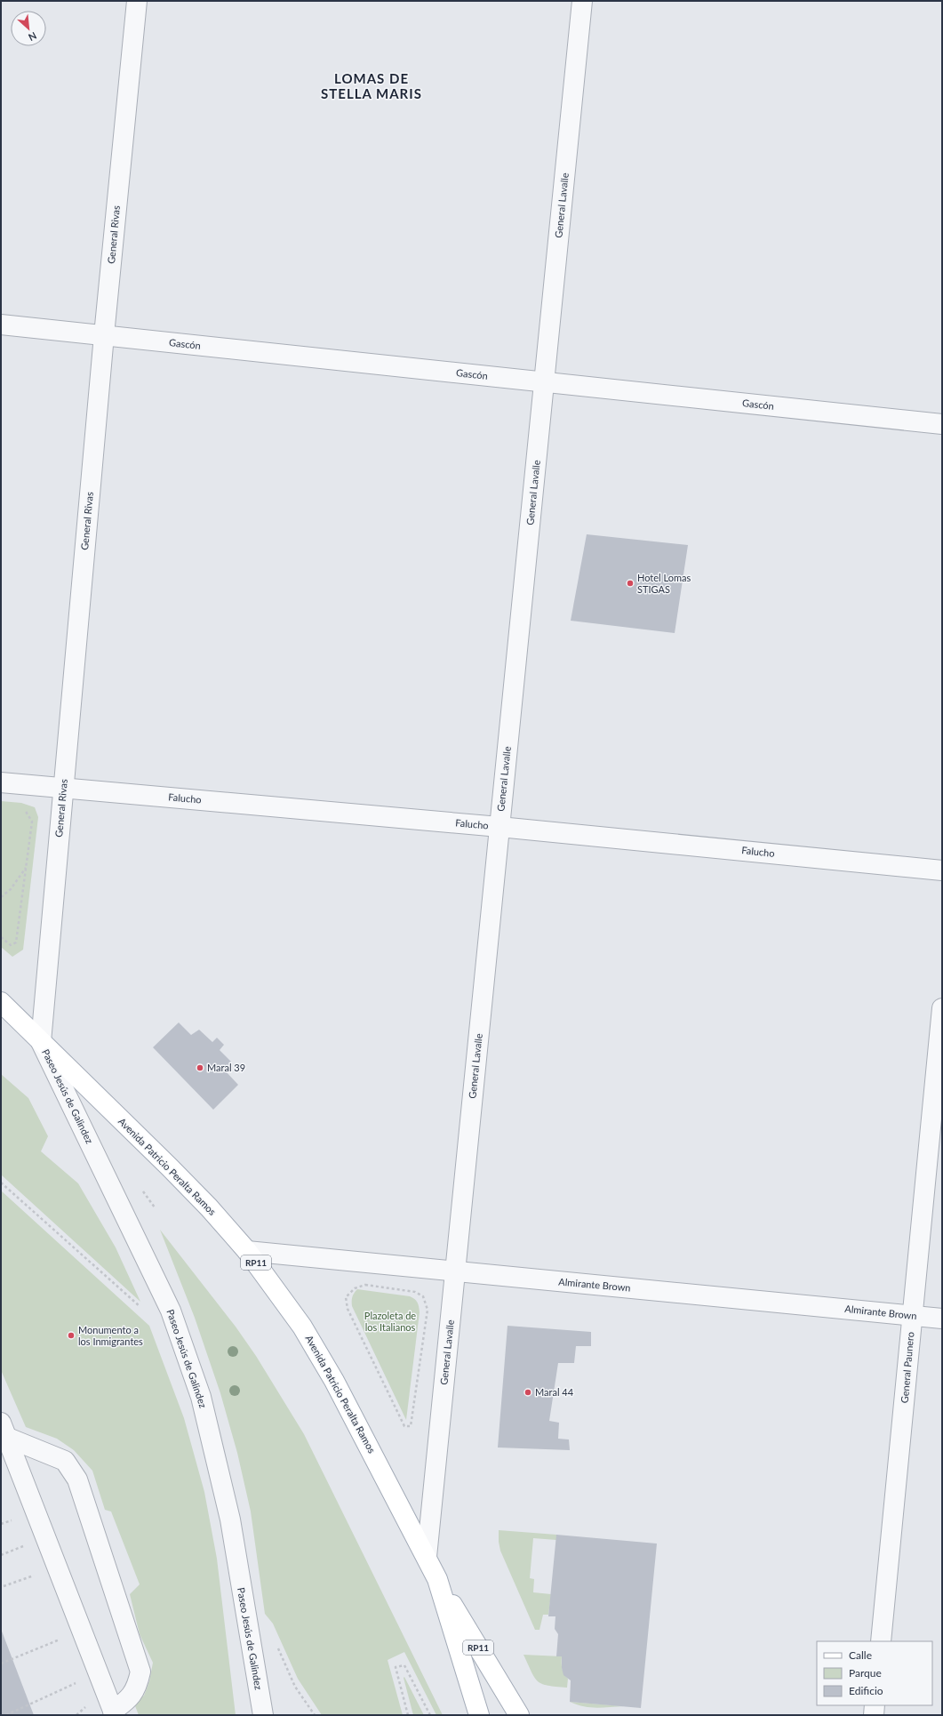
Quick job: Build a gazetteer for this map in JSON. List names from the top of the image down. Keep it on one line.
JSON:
{"streets":{"main road":["Avenida Patricio Peralta Ramos","RP11"],"street":["General Lavalle","General Rivas","Gascón","Falucho","Paseo Jesús de Galindez","Almirante Brown","General Paunero"]},"crossings":[["General Lavalle","Gascón"],["General Lavalle","Falucho"],["General Lavalle","Avenida Patricio Peralta Ramos"],["General Lavalle","Almirante Brown"],["General Rivas","Gascón"],["General Rivas","Falucho"],["General Rivas","Paseo Jesús de Galindez"],["General Rivas","Avenida Patricio Peralta Ramos"],["Paseo Jesús de Galindez","Avenida Patricio Peralta Ramos"],["Avenida Patricio Peralta Ramos","RP11"],["Avenida Patricio Peralta Ramos","Almirante Brown"],["Almirante Brown","General Paunero"]],"districts":["LOMAS DE STELLA MARIS"],"parks":["Plazoleta de los Italianos"],"places":["Hotel Lomas STIGAS","Maral 39","Monumento a los Inmigrantes","Maral 44"],"legend":["Calle","Parque","Edificio"],"north":"bottom right"}
